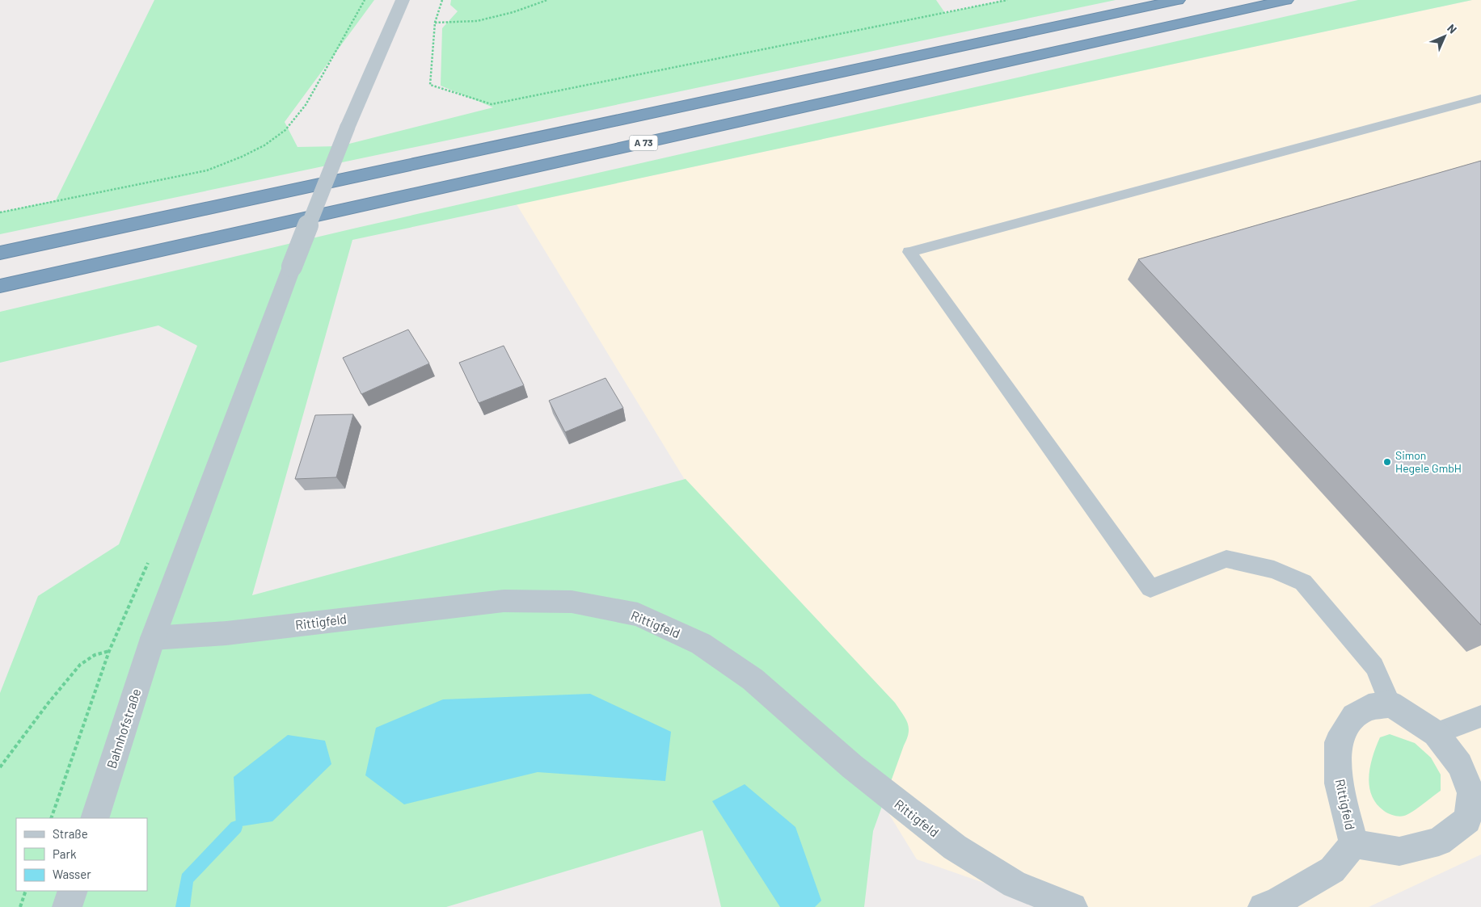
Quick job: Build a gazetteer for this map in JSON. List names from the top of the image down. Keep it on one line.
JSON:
{"streets":{"highway":["A 73"],"street":["Rittigfeld","Bahnhofstraße"]},"crossings":[["Rittigfeld","Bahnhofstraße"]],"places":["Simon Hegele GmbH"],"legend":["Straße","Park","Wasser"],"north":"top right"}
